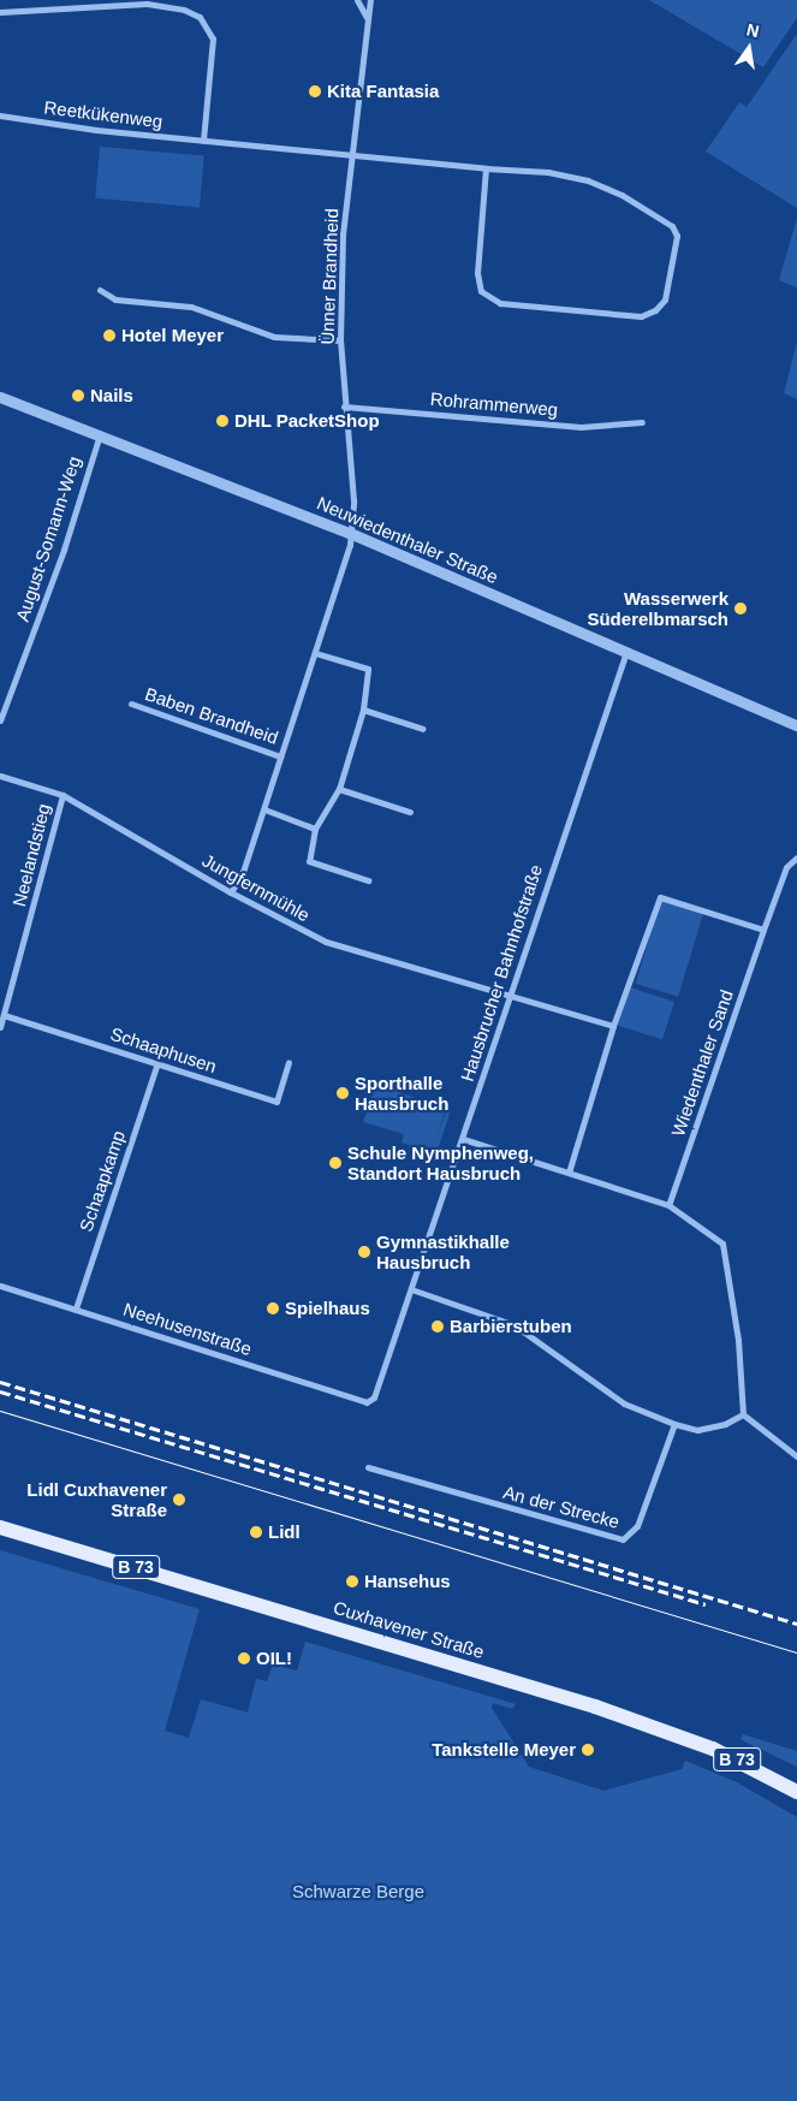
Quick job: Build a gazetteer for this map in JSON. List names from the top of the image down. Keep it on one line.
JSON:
{"streets":{"main road":["B 73","Cuxhavener Straße"],"street":["Reetkükenweg","Ünner Brandheid","Rohrammerweg","August-Somann-Weg","Neuwiedenthaler Straße","Baben Brandheid","Neelandstieg","Jungfernmühle","Hausbrucher Bahnhofstraße","Schaaphusen","Wiedenthaler Sand","Schaapkamp","Neehusenstraße","An der Strecke"]},"crossings":[["Reetkükenweg","Ünner Brandheid"],["Ünner Brandheid","Rohrammerweg"],["Ünner Brandheid","Neuwiedenthaler Straße"],["Ünner Brandheid","Baben Brandheid"],["August-Somann-Weg","Neuwiedenthaler Straße"],["Neuwiedenthaler Straße","Baben Brandheid"],["Neuwiedenthaler Straße","Hausbrucher Bahnhofstraße"],["Baben Brandheid","Jungfernmühle"],["Neelandstieg","Jungfernmühle"],["Neelandstieg","Schaaphusen"],["Jungfernmühle","Hausbrucher Bahnhofstraße"],["Hausbrucher Bahnhofstraße","Neehusenstraße"],["Schaaphusen","Schaapkamp"],["Schaapkamp","Neehusenstraße"]],"parks":["Schwarze Berge"],"places":["Kita Fantasia","Hotel Meyer","Nails","DHL PacketShop","Wasserwerk Süderelbmarsch","Sporthalle Hausbruch","Schule Nymphenweg, Standort Hausbruch","Gymnastikhalle Hausbruch","Spielhaus","Barbierstuben","Lidl Cuxhavener Straße","Lidl","Hansehus","OIL!","Tankstelle Meyer"],"north":"top"}
